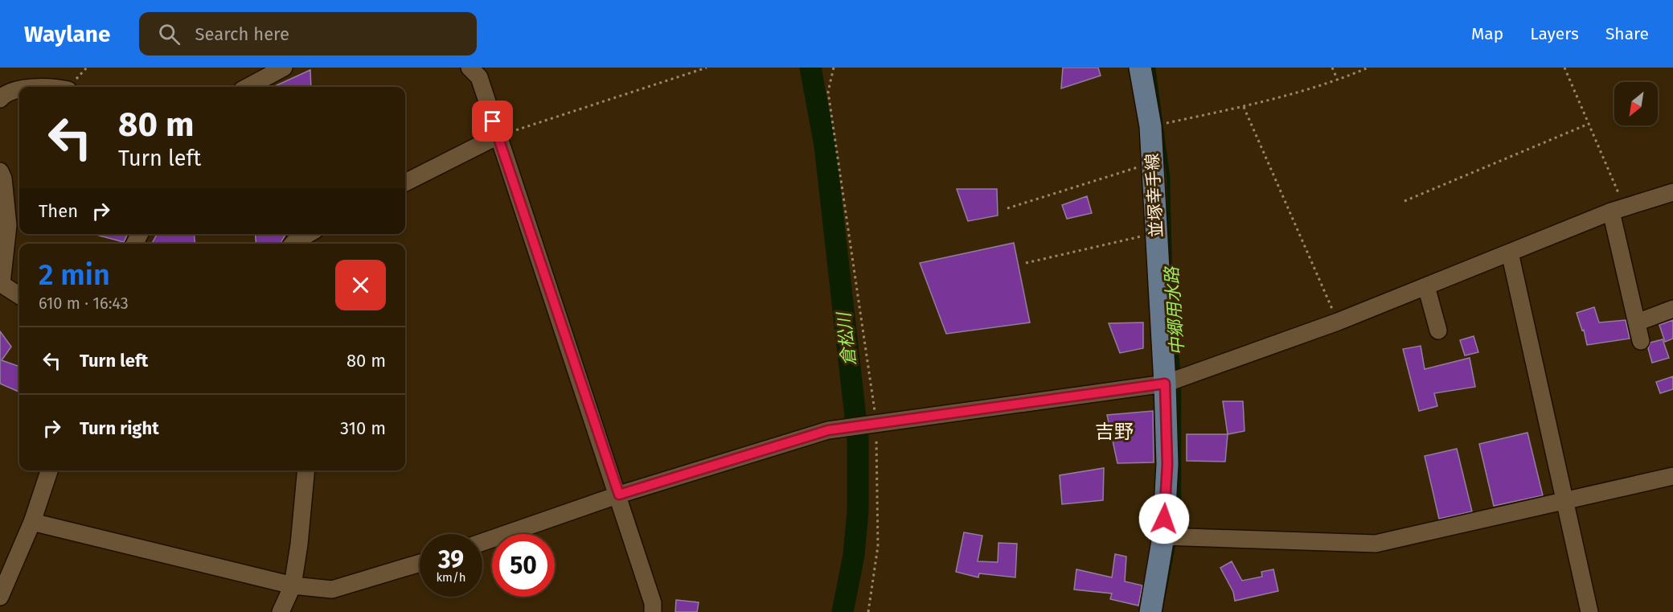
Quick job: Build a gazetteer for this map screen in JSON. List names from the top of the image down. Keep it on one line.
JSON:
{"streets":{"main road":["並塚幸手線"]},"districts":["吉野"],"water":["中郷用水路","倉松川"],"north":"bottom left","page":{"header":"Waylane","search":"Search here","nav":["Map","Layers","Share"],"turn":["80 m","Turn left"],"then":"Then","heading":["2 min","610 m · 16:43"],"list":[{"name":"Turn left","value":"80 m"},{"name":"Turn right","value":"310 m"}],"speed":"39 km/h","limit":"50"}}
